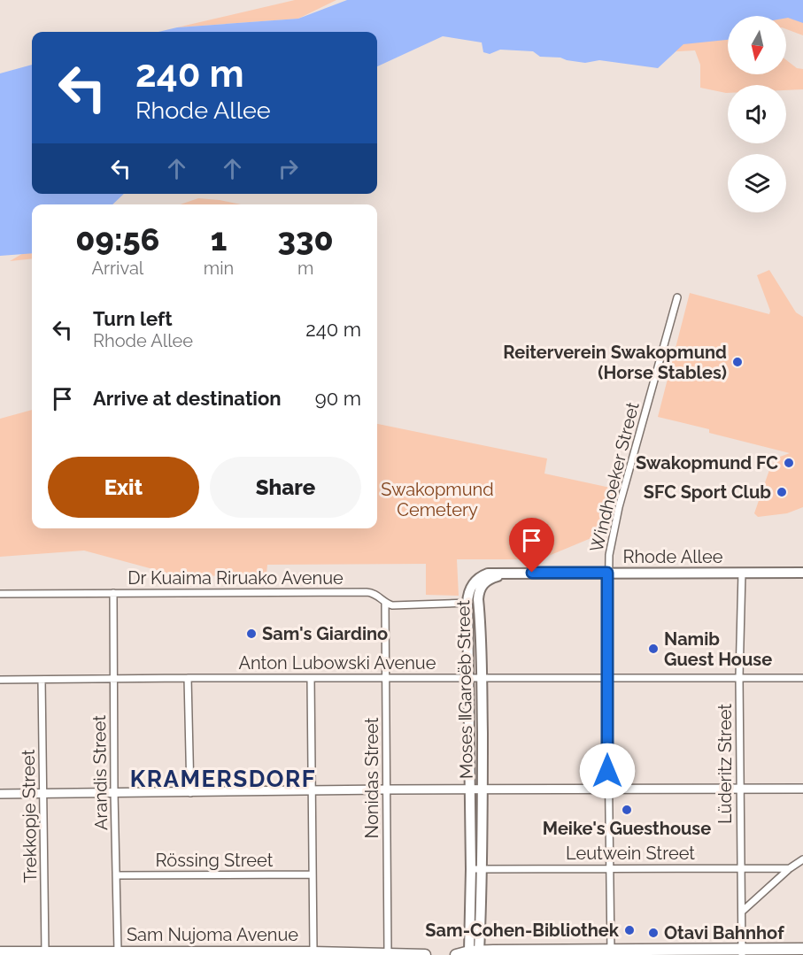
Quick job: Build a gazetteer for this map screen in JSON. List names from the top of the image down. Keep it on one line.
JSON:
{"streets":{"highway":["Sam Nujoma Avenue"],"main road":["Rhode Allee","Moses ǁGaroëb Street"],"street":["Windhoeker Street","Dr Kuaima Riruako Avenue","Anton Lubowski Avenue","Lüderitz Street","Arandis Street","Nonidas Street","Trekkopje Street","Leutwein Street","Rössing Street"]},"crossings":[["Windhoeker Street","Rhode Allee"],["Windhoeker Street","Anton Lubowski Avenue"],["Windhoeker Street","Leutwein Street"],["Rhode Allee","Moses ǁGaroëb Street"],["Rhode Allee","Lüderitz Street"],["Dr Kuaima Riruako Avenue","Moses ǁGaroëb Street"],["Dr Kuaima Riruako Avenue","Arandis Street"],["Dr Kuaima Riruako Avenue","Nonidas Street"],["Anton Lubowski Avenue","Moses ǁGaroëb Street"],["Anton Lubowski Avenue","Lüderitz Street"],["Anton Lubowski Avenue","Arandis Street"],["Anton Lubowski Avenue","Nonidas Street"],["Anton Lubowski Avenue","Trekkopje Street"],["Moses ǁGaroëb Street","Leutwein Street"],["Lüderitz Street","Leutwein Street"],["Arandis Street","Rössing Street"],["Arandis Street","Sam Nujoma Avenue"],["Nonidas Street","Sam Nujoma Avenue"],["Trekkopje Street","Sam Nujoma Avenue"]],"districts":["KRAMERSDORF"],"parks":["Swakopmund Cemetery"],"places":["Reiterverein Swakopmund (Horse Stables)","Swakopmund FC","SFC Sport Club","Sam's Giardino","Namib Guest House","Meike's Guesthouse","Sam-Cohen-Bibliothek","Otavi Bahnhof"],"north":"bottom","page":{"turn":["240 m","Rhode Allee"],"eta":["09:56","Arrival","1","min","330","m"],"list":[{"name":"Turn left","note":"Rhode Allee","value":"240 m"},{"name":"Arrive at destination","value":"90 m"}],"buttons":["Exit","Share"]}}
